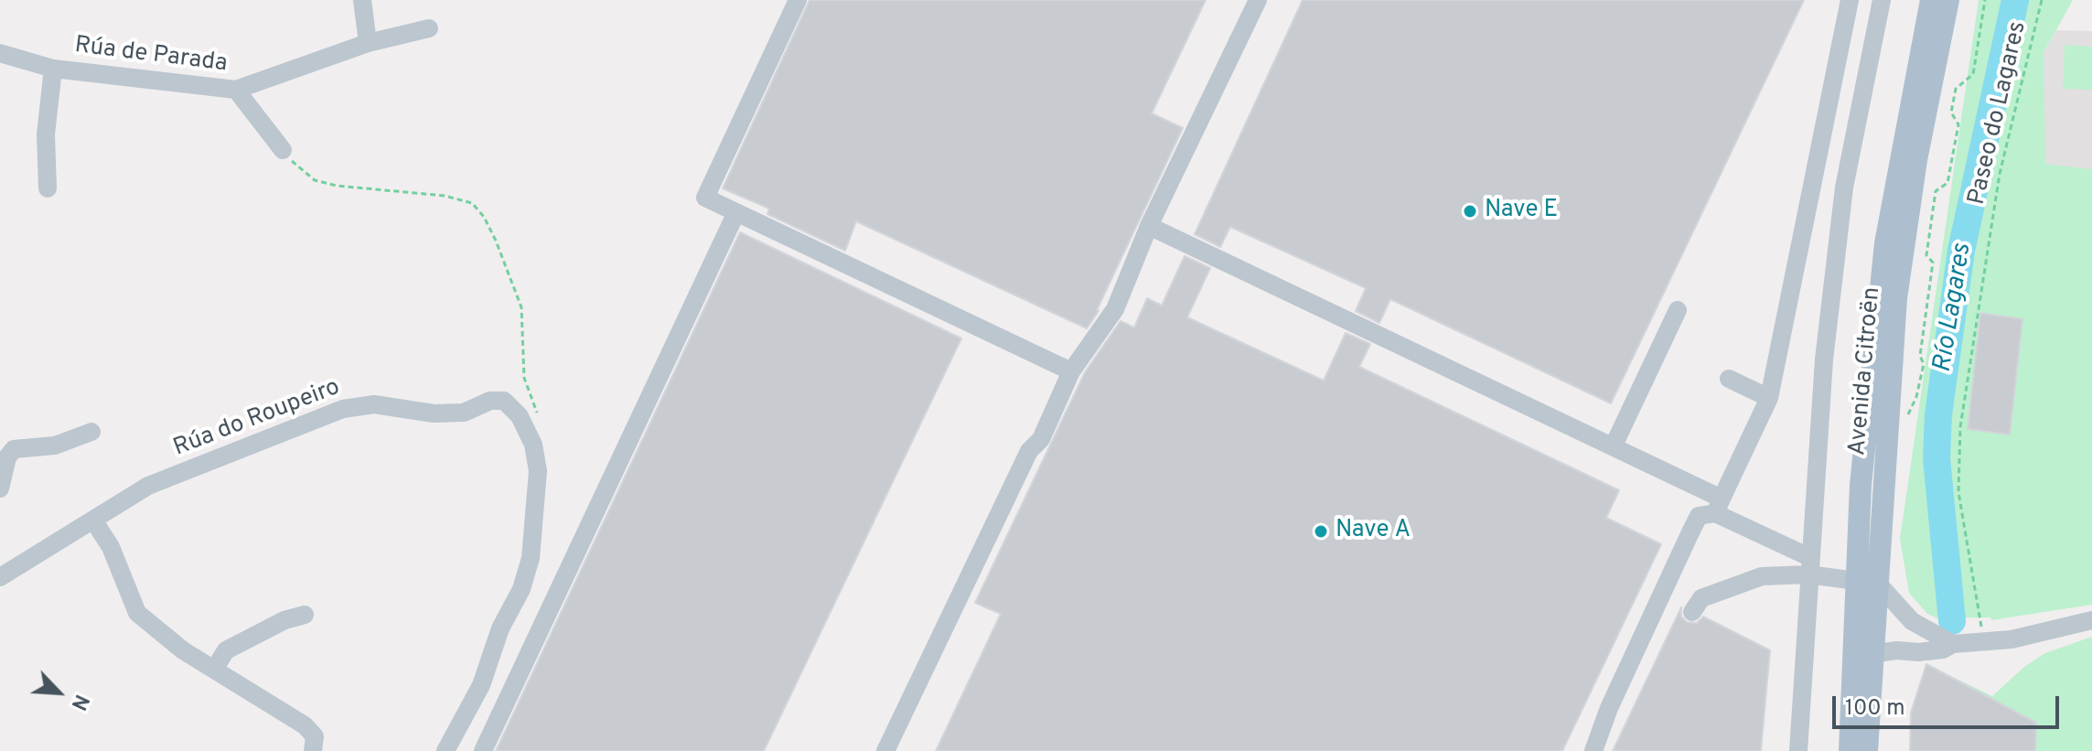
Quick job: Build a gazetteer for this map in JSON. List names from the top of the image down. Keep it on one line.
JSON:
{"streets":{"main road":["Avenida Citroën"],"street":["Rúa de Parada","Rúa do Roupeiro"],"path":["Paseo do Lagares"]},"water":["Río Lagares"],"places":["Nave E","Nave A"],"scale_bar":"100 m","north":"bottom right"}
